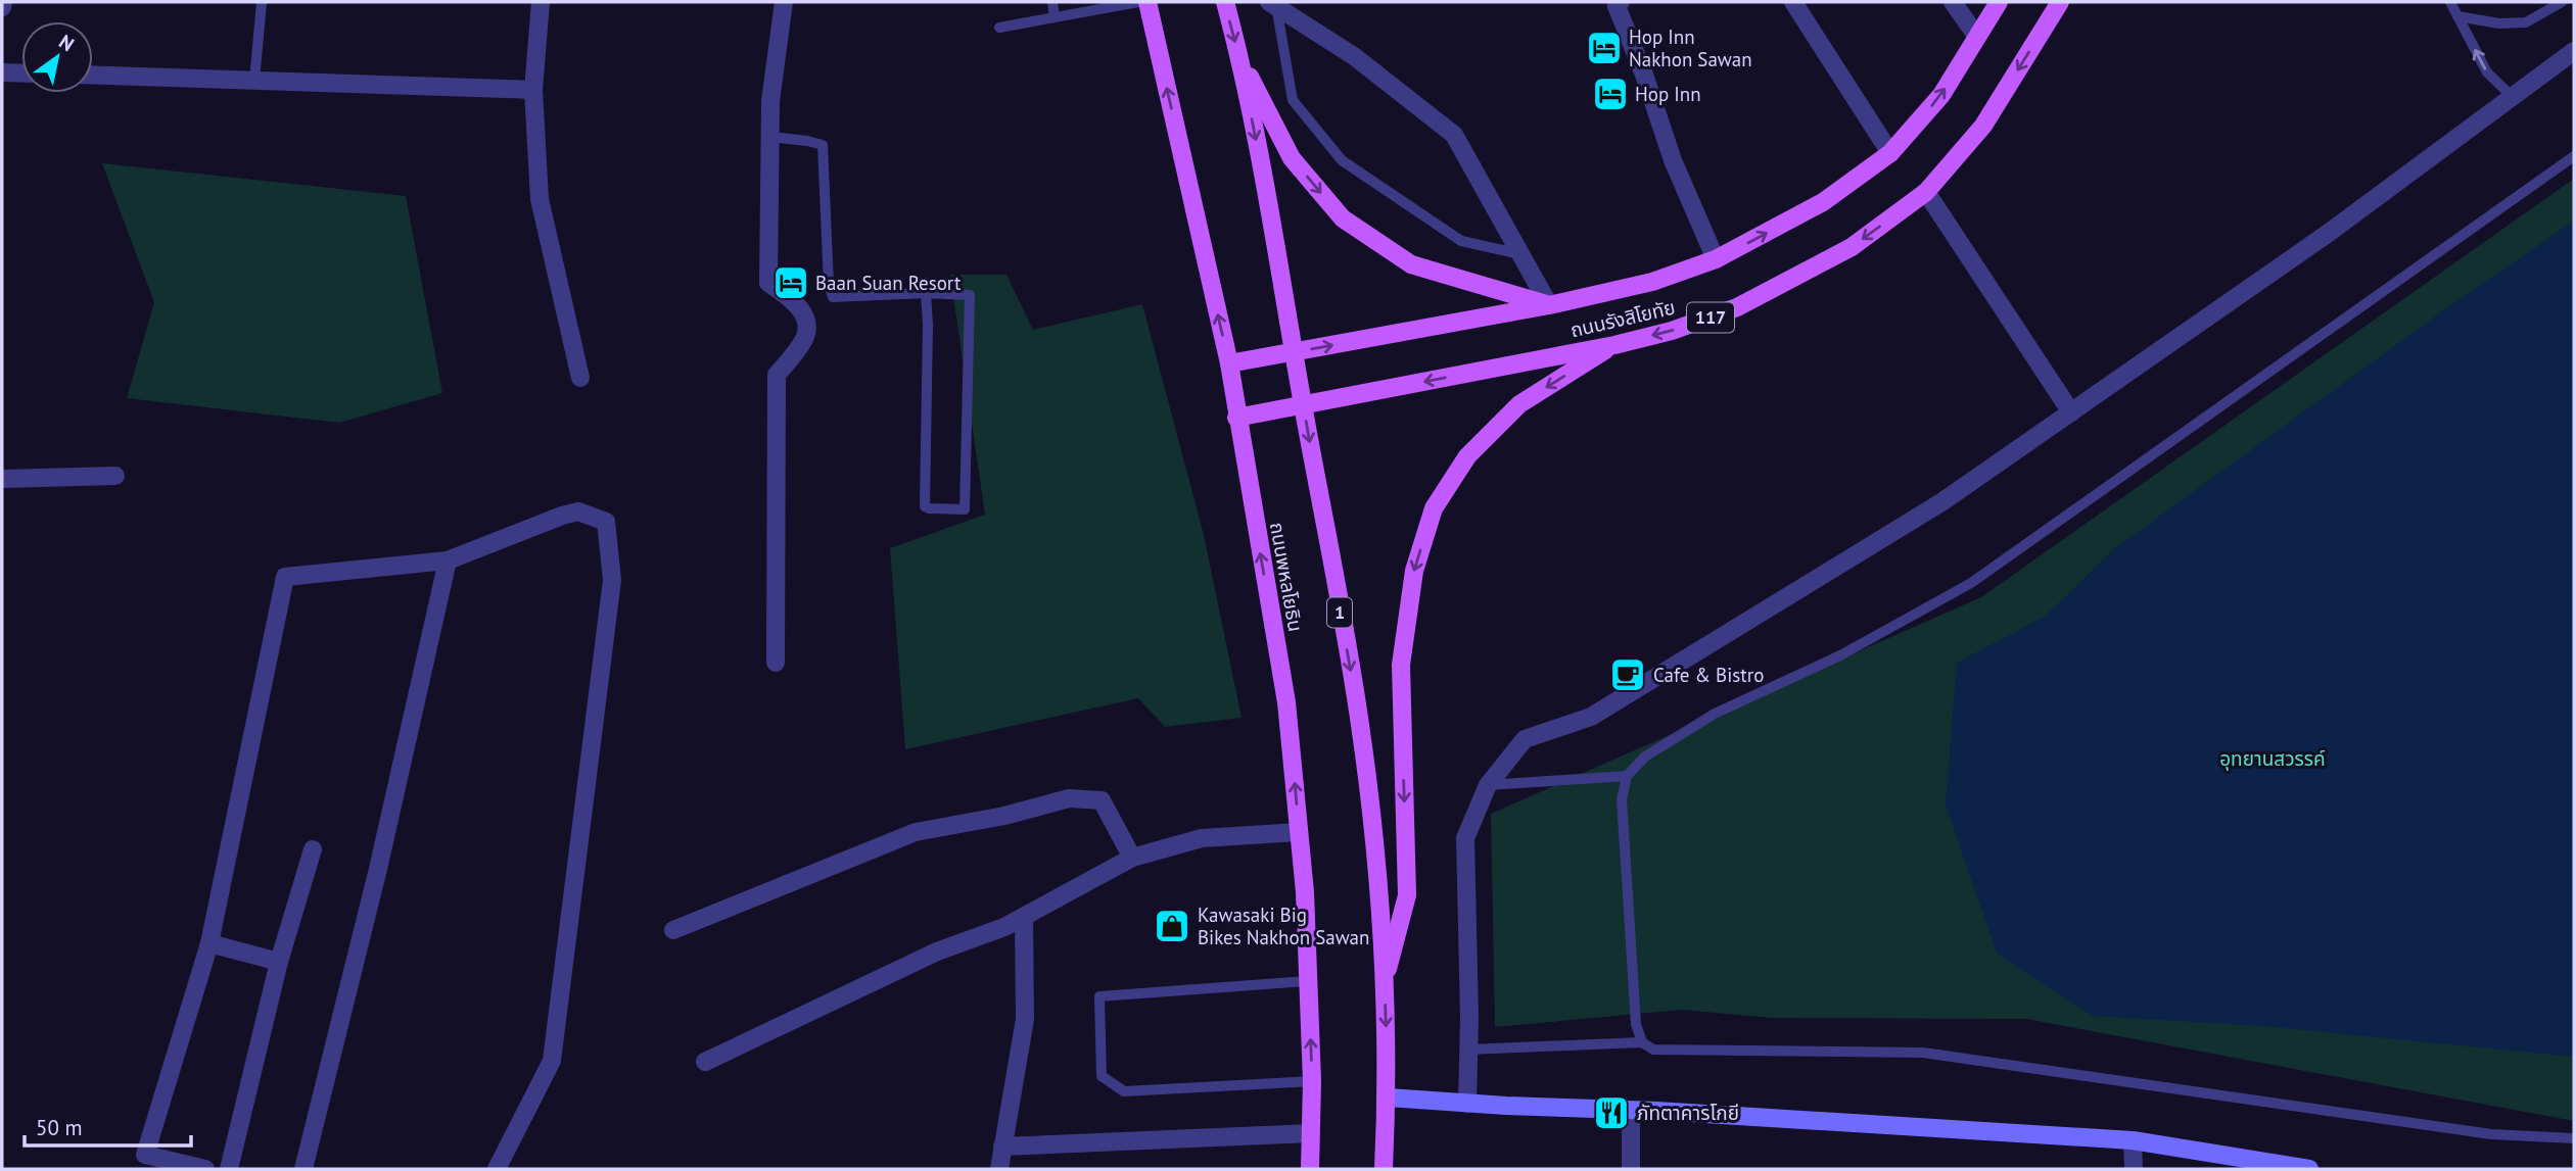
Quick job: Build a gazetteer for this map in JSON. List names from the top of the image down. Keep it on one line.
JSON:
{"streets":{"main road":["117","ถนนรังสิโยทัย","ถนนพหลโยธิน","1"]},"crossings":[["ถนนรังสิโยทัย","ถนนพหลโยธิน"],["ถนนรังสิโยทัย","1"]],"parks":["อุทยานสวรรค์"],"places":{"hotel":["Hop Inn Nakhon Sawan","Hop Inn","Baan Suan Resort"],"cafe":["Cafe & Bistro"],"shop":["Kawasaki Big Bikes Nakhon Sawan"],"restaurant":["ภัทตาคารโกยี"]},"scale_bar":"50 m","north":"top right"}
